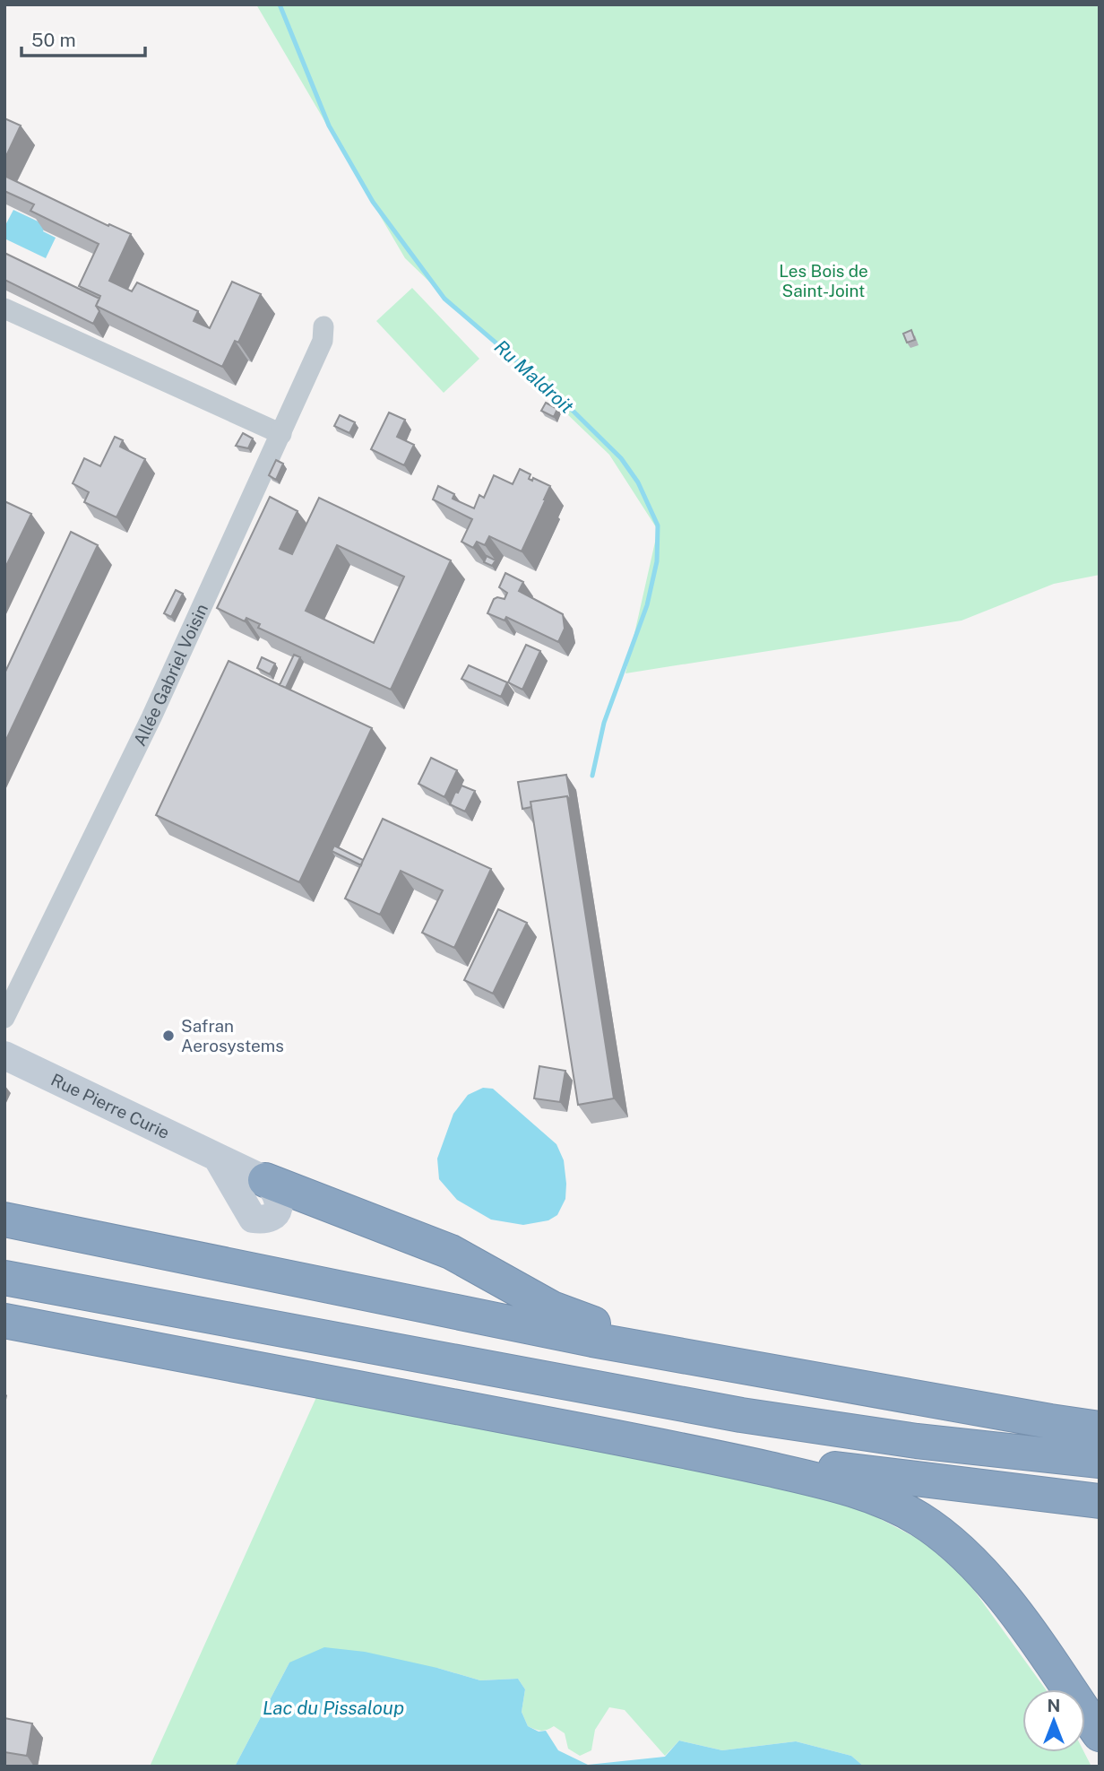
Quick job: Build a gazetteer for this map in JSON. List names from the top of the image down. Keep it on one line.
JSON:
{"streets":{"street":["Allée Gabriel Voisin","Rue Pierre Curie"]},"water":["Ru Maldroit","Lac du Pissaloup"],"parks":["Les Bois de Saint-Joint"],"places":["Safran Aerosystems"],"scale_bar":"50 m","north":"top"}
